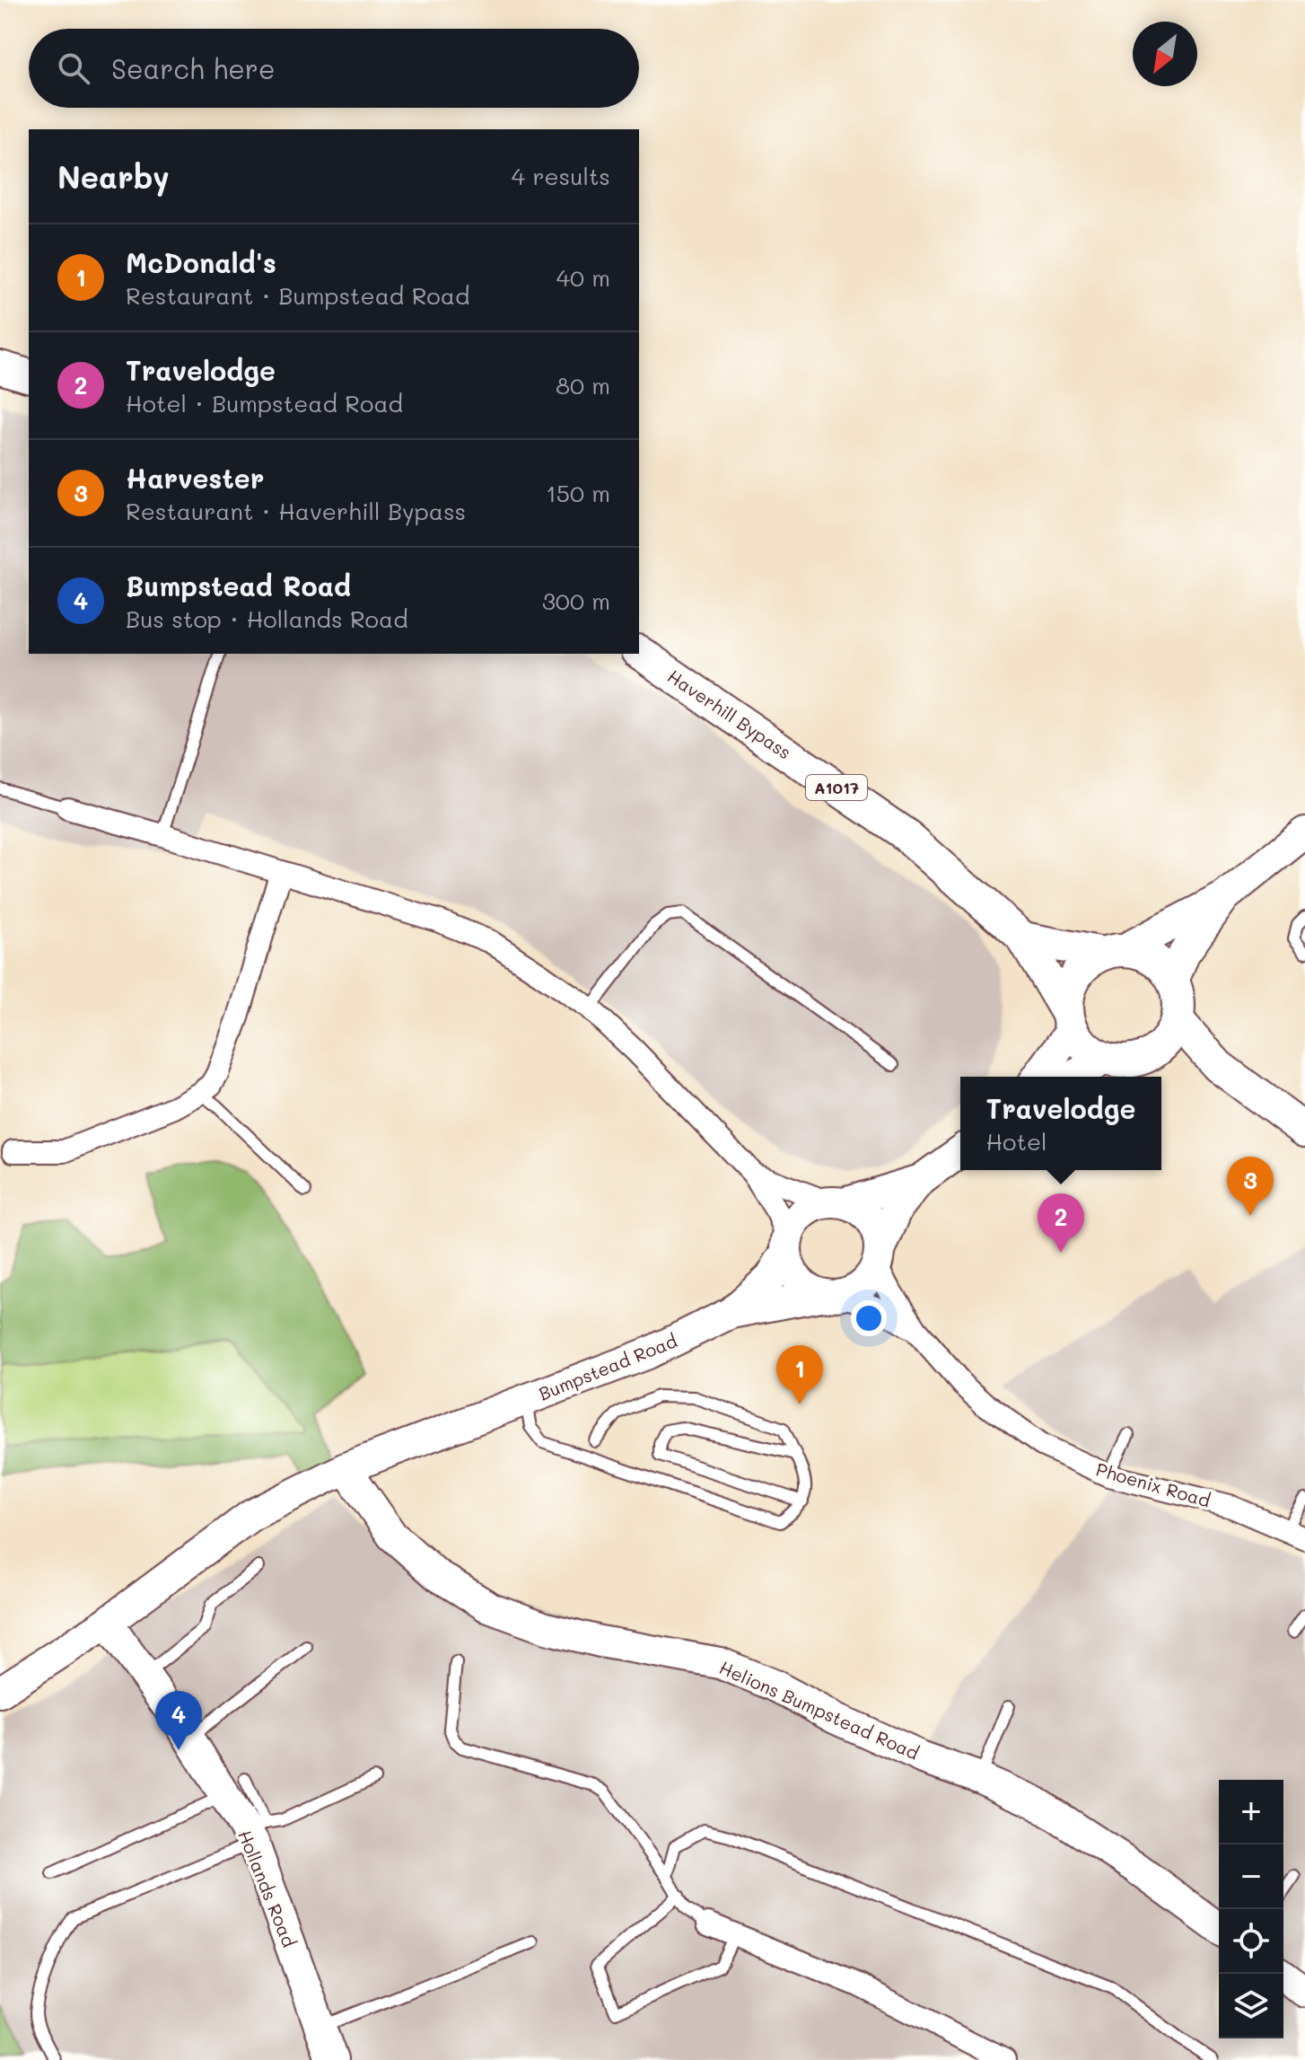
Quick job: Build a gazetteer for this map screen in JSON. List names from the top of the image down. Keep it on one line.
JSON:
{"streets":{"main road":["Haverhill Bypass","A1017","Bumpstead Road","Helions Bumpstead Road","Hollands Road"],"street":["Phoenix Road"]},"crossings":[["Bumpstead Road","Phoenix Road"],["Bumpstead Road","Helions Bumpstead Road"],["Bumpstead Road","Hollands Road"]],"north":"bottom left","page":{"search":"Search here","heading":["Nearby","4 results"],"list":[{"mark":"1","name":"McDonald's","note":"Restaurant · Bumpstead Road","value":"40 m"},{"mark":"2","name":"Travelodge","note":"Hotel · Bumpstead Road","value":"80 m"},{"mark":"3","name":"Harvester","note":"Restaurant · Haverhill Bypass","value":"150 m"},{"mark":"4","name":"Bumpstead Road","note":"Bus stop · Hollands Road","value":"300 m"}],"popup":["Travelodge","Hotel"],"pins":["3","2","1","4"],"map_buttons":["+","−"]}}
